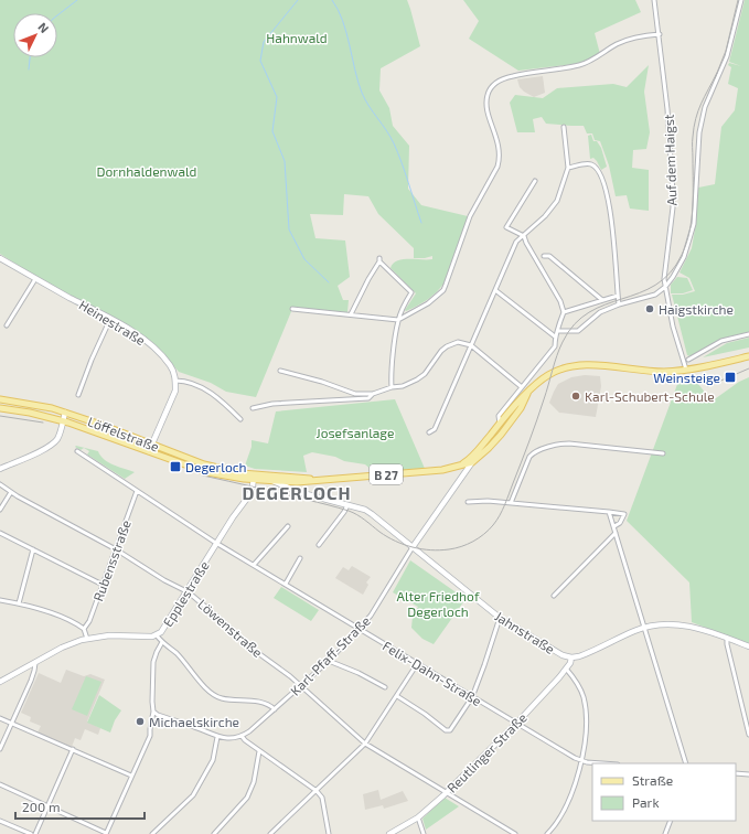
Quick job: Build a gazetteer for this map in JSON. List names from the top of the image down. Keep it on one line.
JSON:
{"streets":{"main road":["Löffelstraße","B 27"],"street":["Auf dem Haigst","Heinestraße","Rubensstraße","Epplestraße","Löwenstraße","Jahnstraße","Karl-Pfaff-Straße","Felix-Dahn-Straße","Reutlinger Straße"]},"crossings":[["Auf dem Haigst","B 27"],["Löffelstraße","B 27"],["Löffelstraße","Epplestraße"],["Löffelstraße","Jahnstraße"],["B 27","Karl-Pfaff-Straße"],["Rubensstraße","Löwenstraße"],["Rubensstraße","Felix-Dahn-Straße"],["Epplestraße","Löwenstraße"],["Epplestraße","Felix-Dahn-Straße"],["Löwenstraße","Karl-Pfaff-Straße"],["Löwenstraße","Reutlinger Straße"],["Jahnstraße","Karl-Pfaff-Straße"],["Jahnstraße","Reutlinger Straße"],["Karl-Pfaff-Straße","Felix-Dahn-Straße"],["Felix-Dahn-Straße","Reutlinger Straße"]],"districts":["DEGERLOCH"],"parks":["Hahnwald","Dornhaldenwald","Josefsanlage","Alter Friedhof Degerloch"],"places":{"other":["Haigstkirche","Karl-Schubert-Schule","Michaelskirche"],"transit":["Weinsteige","Degerloch"]},"legend":["Straße","Park"],"scale_bar":"200 m","north":"top right"}
